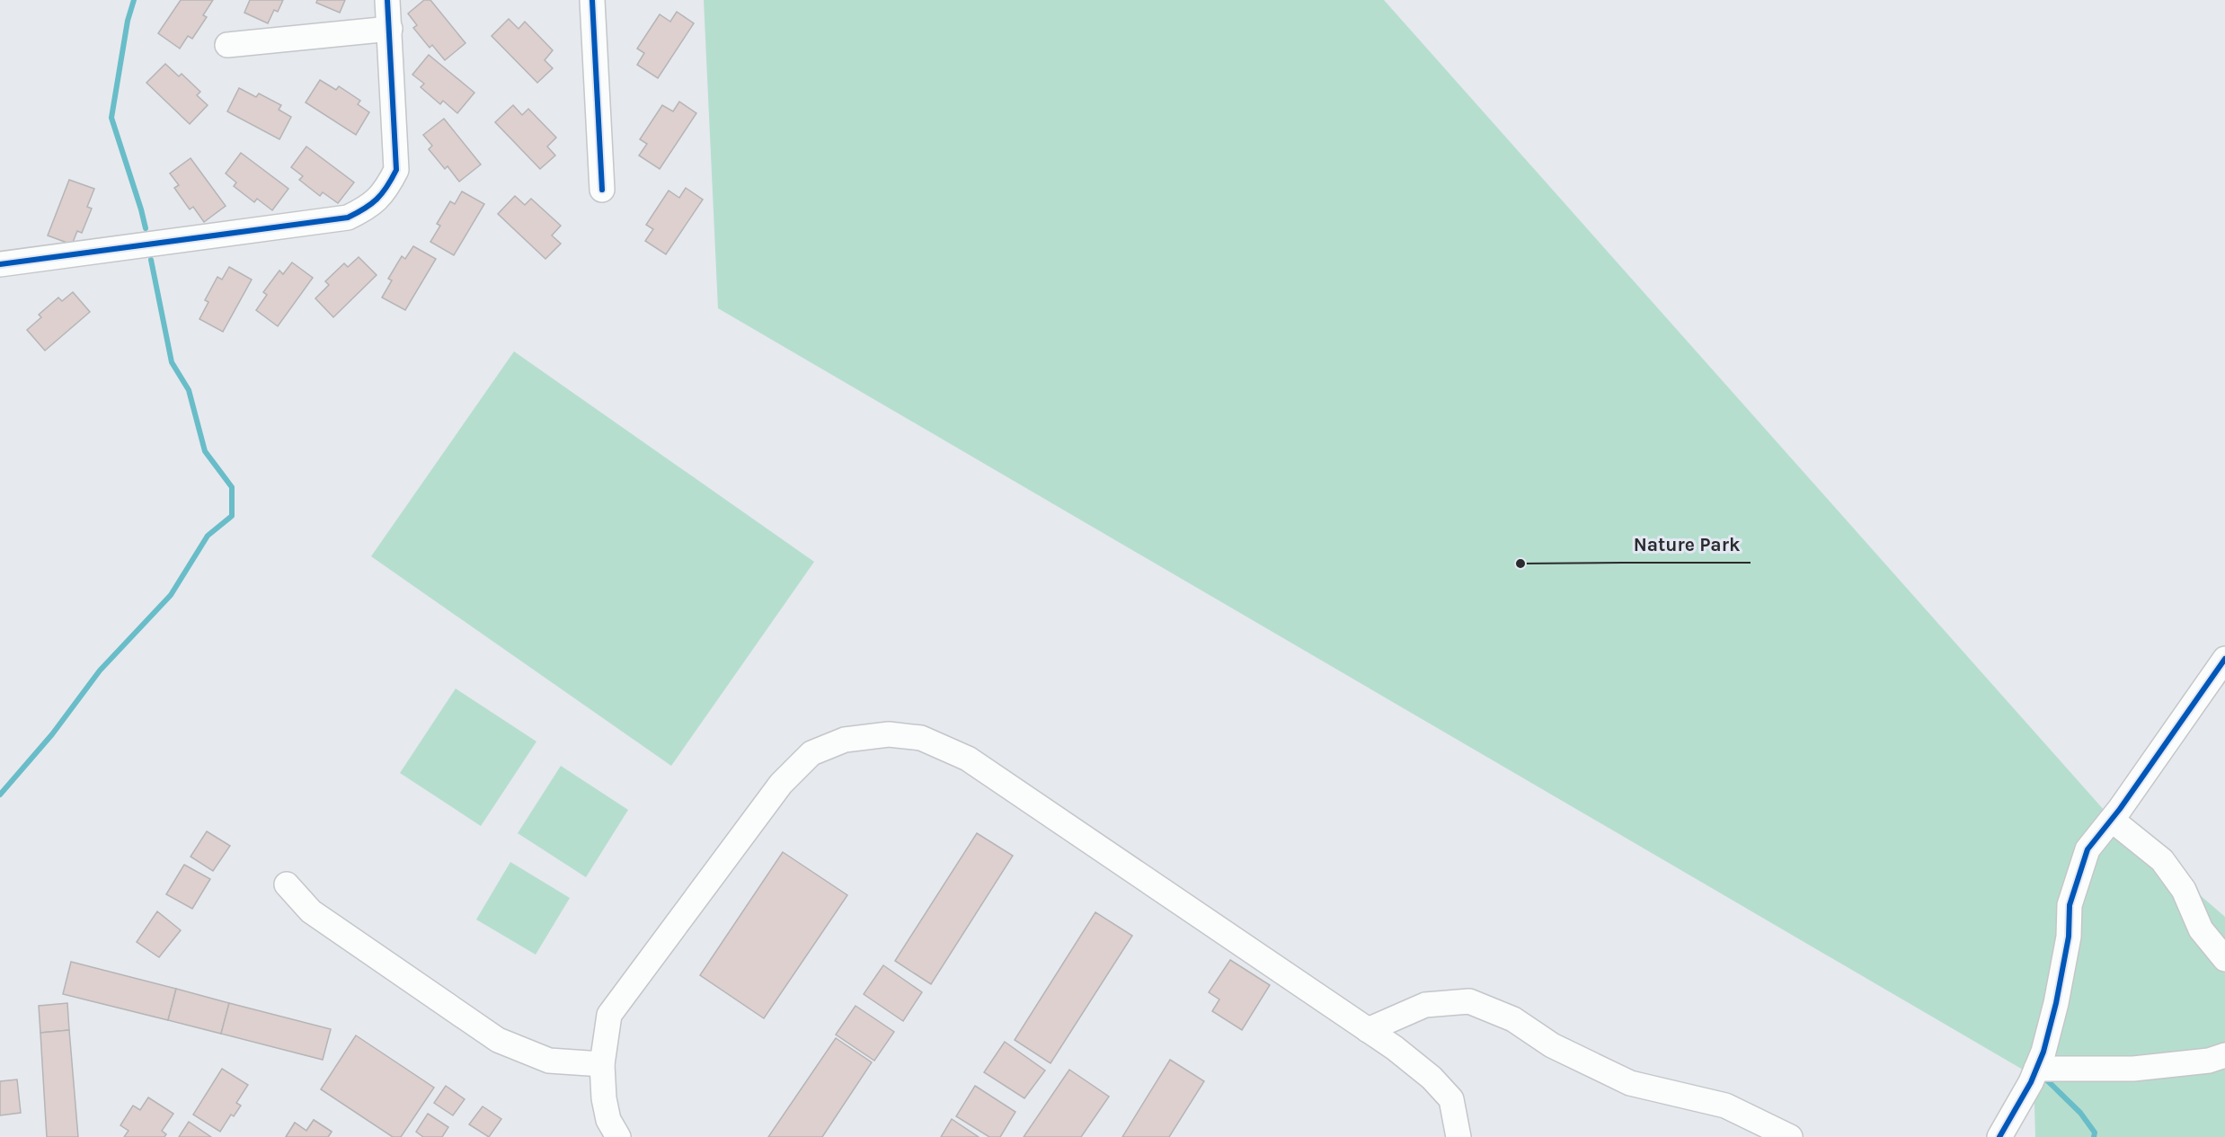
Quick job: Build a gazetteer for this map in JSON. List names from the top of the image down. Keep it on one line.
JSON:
{"places":["Nature Park"]}
